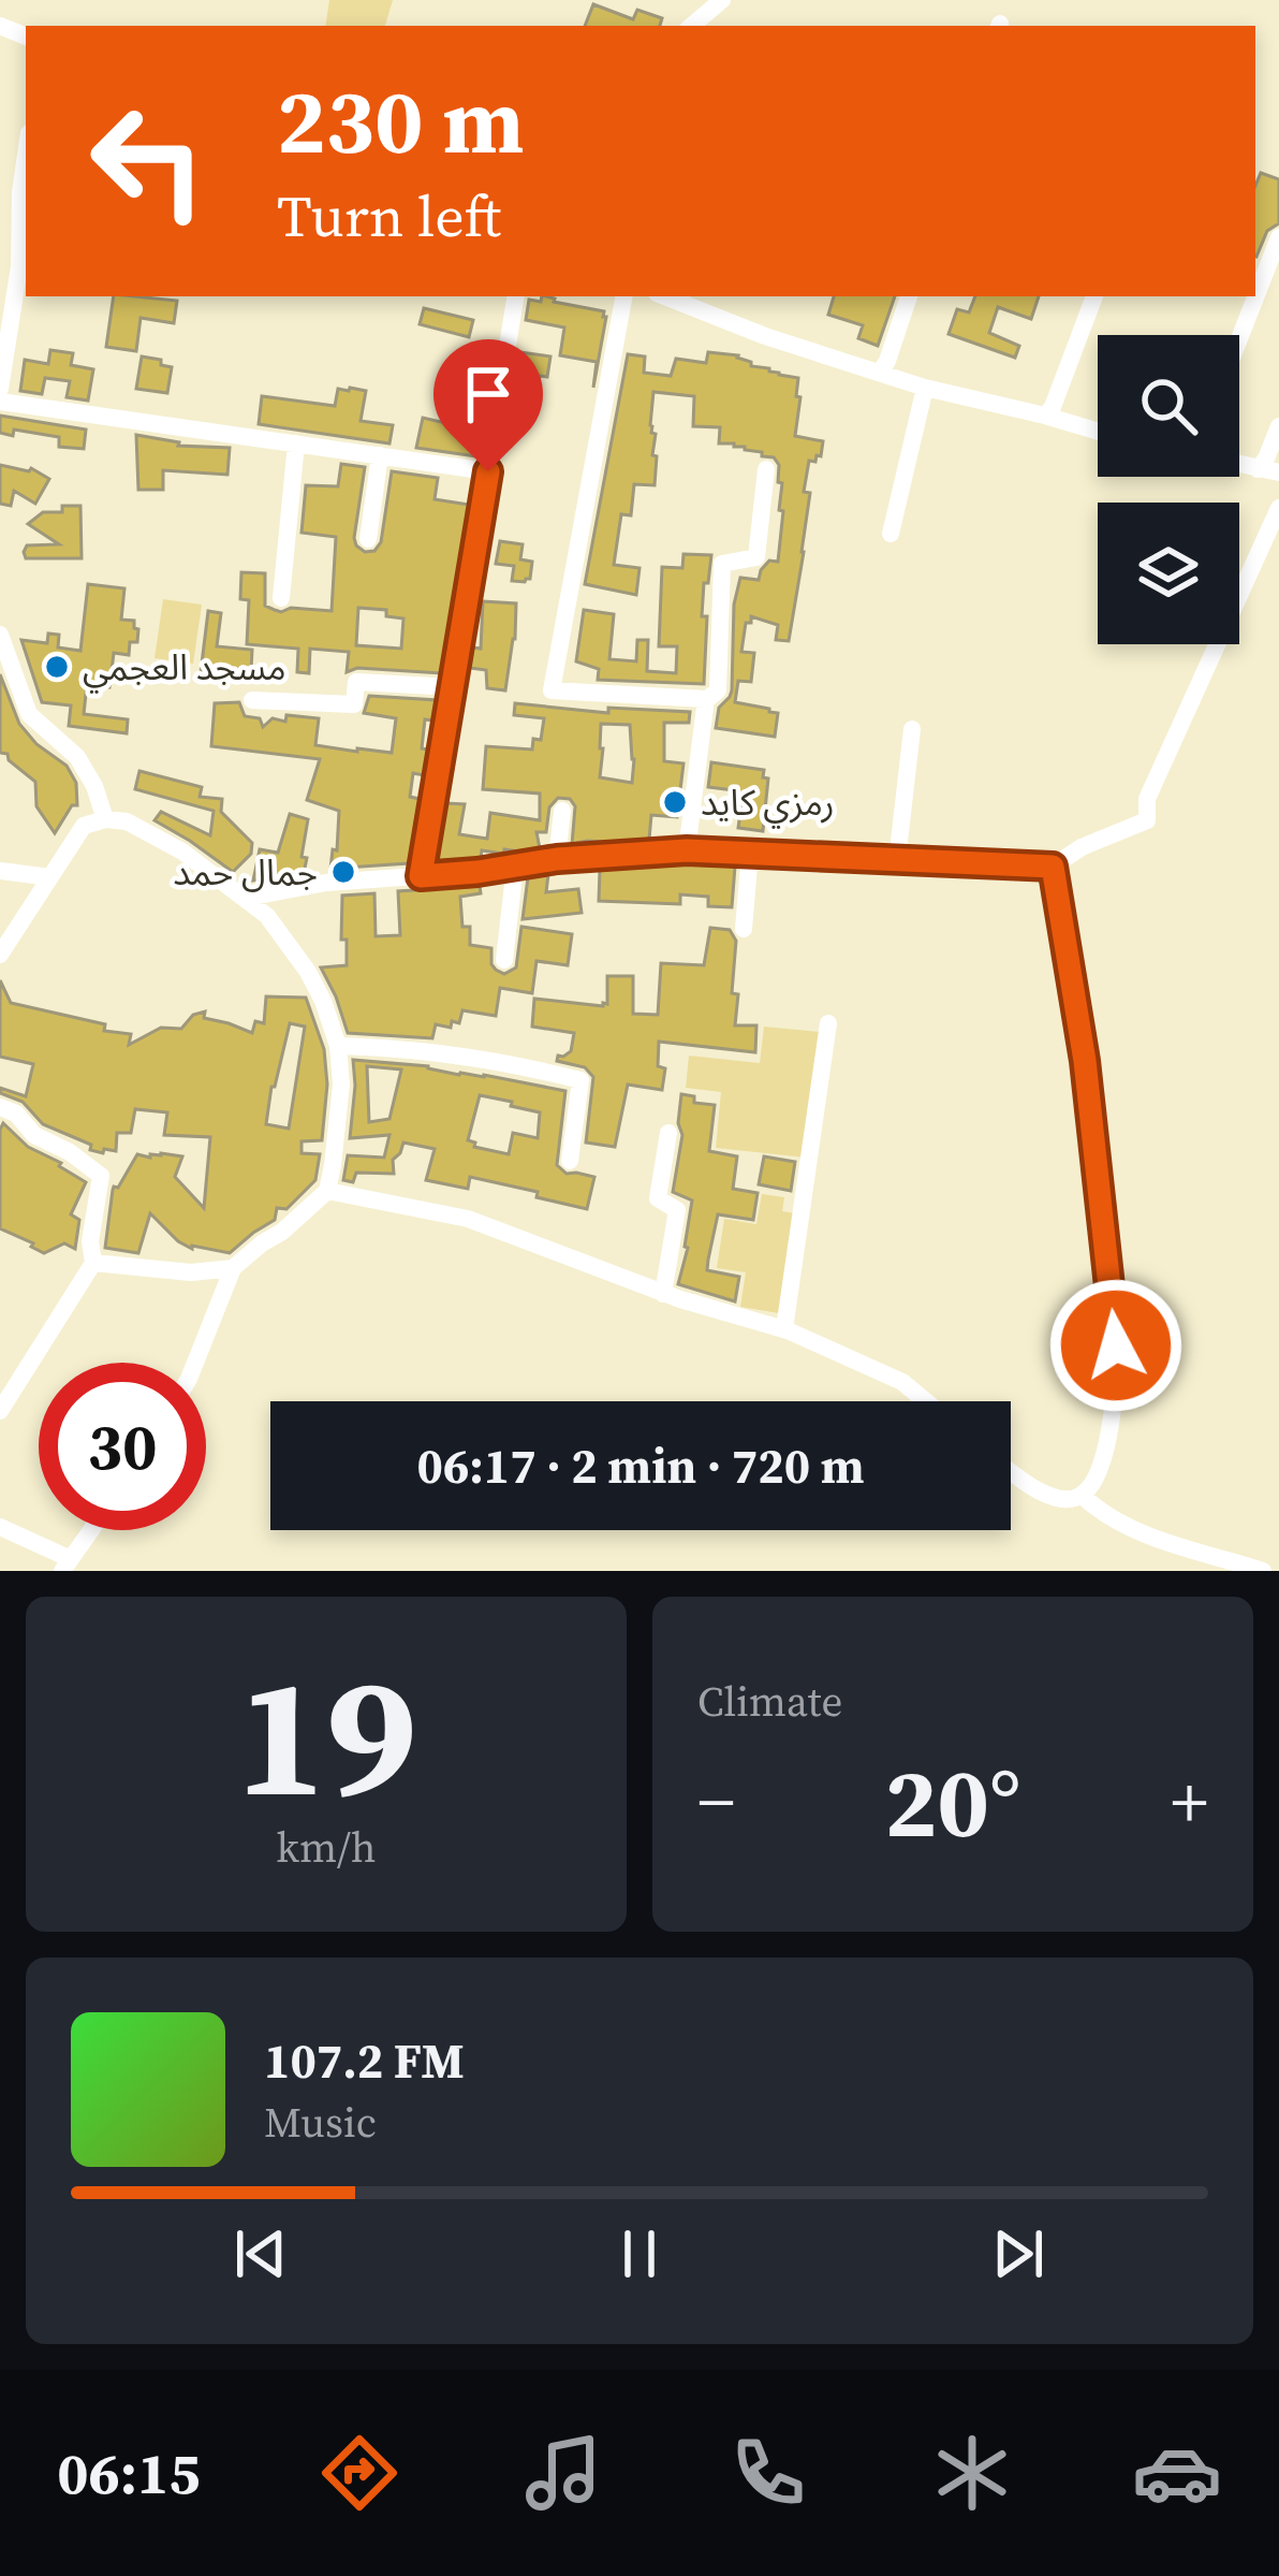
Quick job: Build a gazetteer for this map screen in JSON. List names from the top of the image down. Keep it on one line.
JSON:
{"places":["مسجد العجمي","رمزي كايد","جمال حمد"],"page":{"turn":["230 m","Turn left"],"limit":"30","trip":"06:17 · 2 min · 720 m","tile":[["19","km/h"],"Climate"],"heat":["−","20°","+"],"song":["107.2 FM","Music"],"tabs":"06:15"}}
